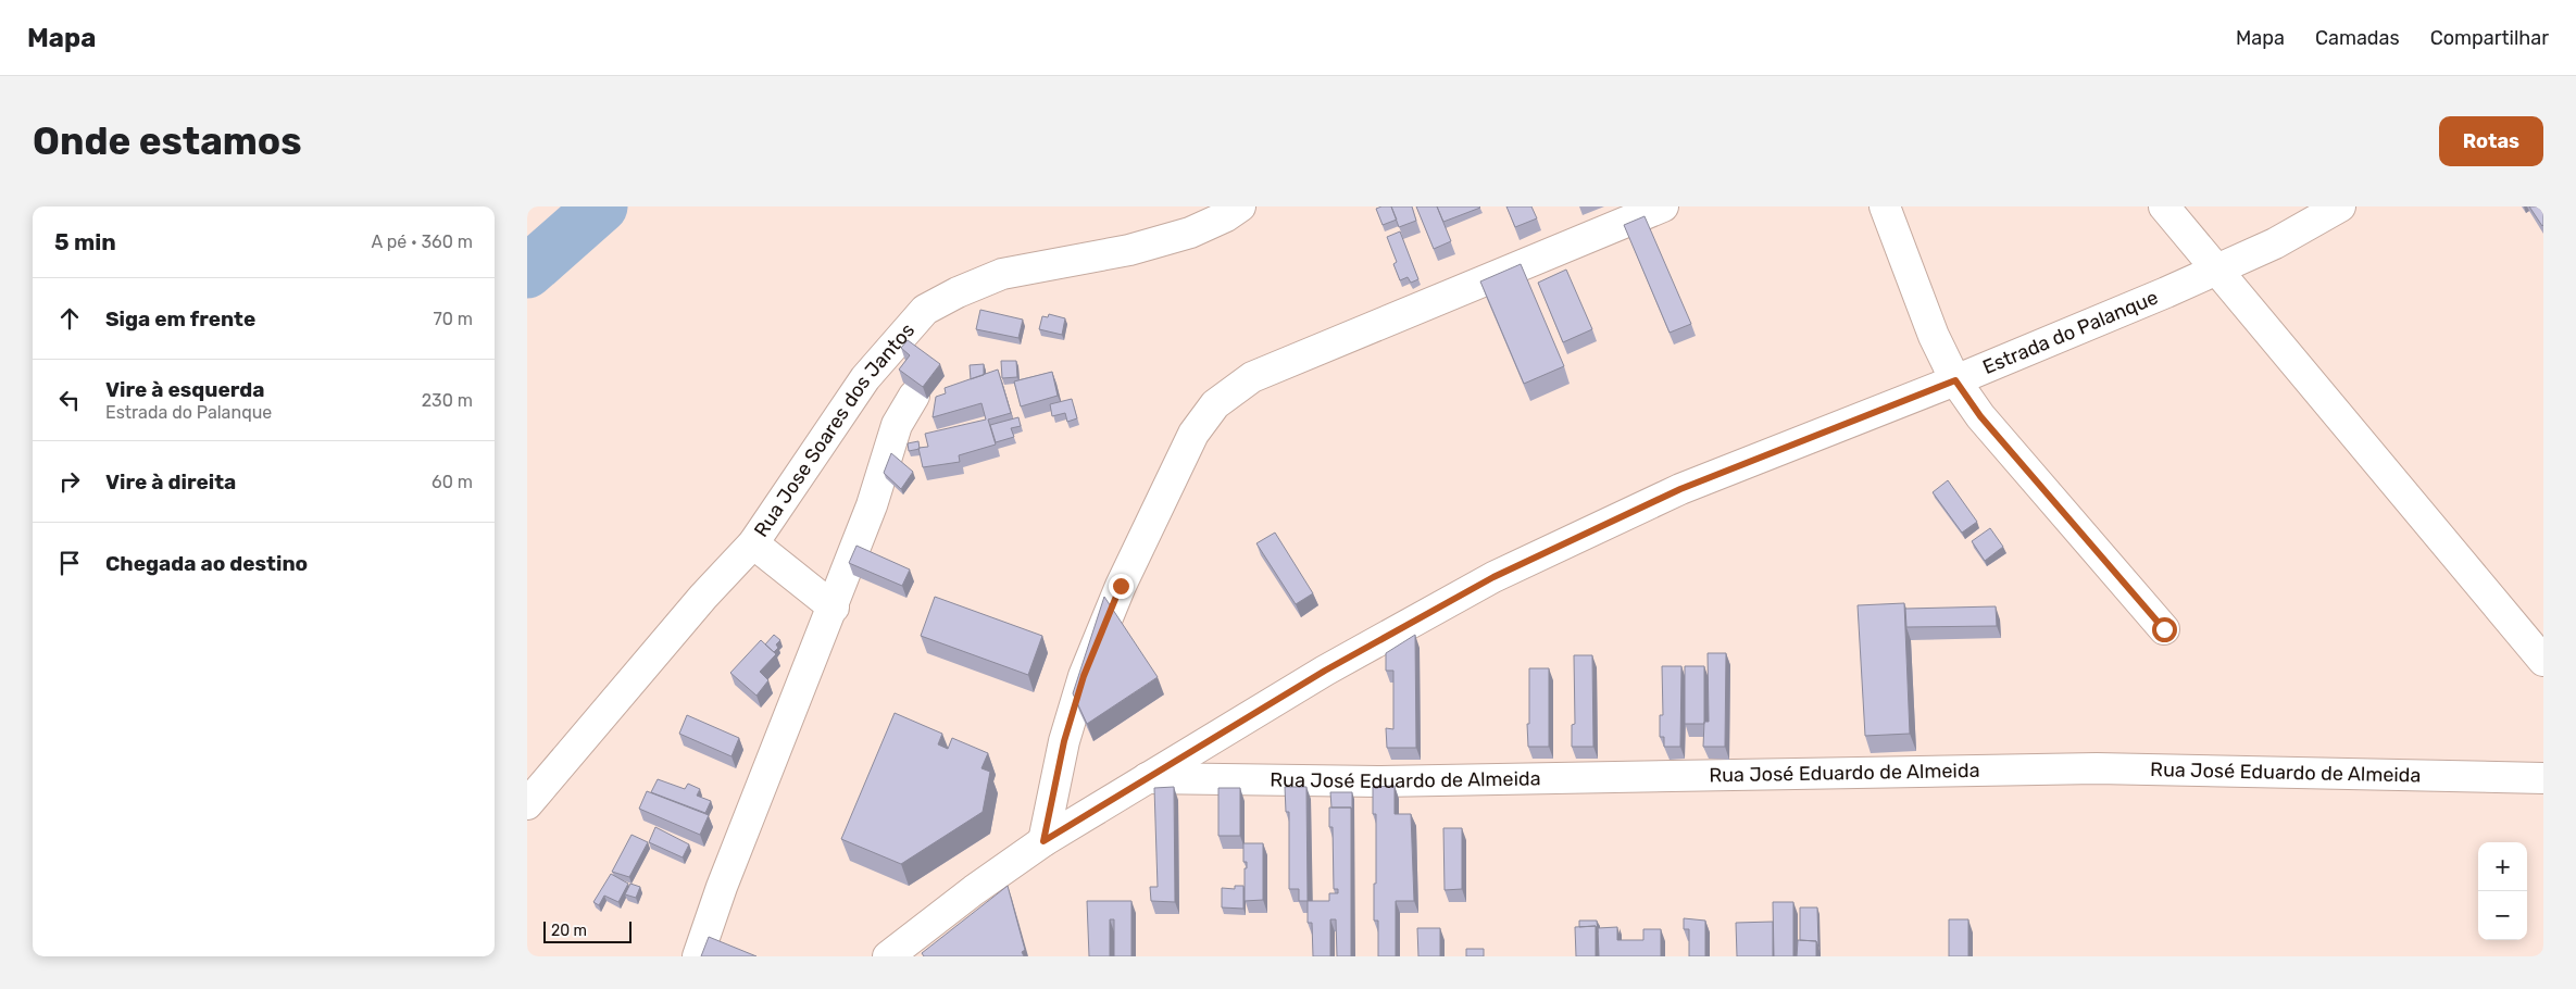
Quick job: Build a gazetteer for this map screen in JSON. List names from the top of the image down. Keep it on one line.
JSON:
{"streets":{"street":["Estrada do Palanque","Rua Jose Soares dos Jantos","Rua José Eduardo de Almeida"]},"crossings":[["Estrada do Palanque","Rua José Eduardo de Almeida"]],"scale_bar":"20 m","page":{"header":"Mapa","nav":["Mapa","Camadas","Compartilhar"],"buttons":"Rotas","title":"Onde estamos","heading":["5 min","A pé · 360 m"],"list":[["Siga em frente","70 m"],["Vire à esquerda","Estrada do Palanque","230 m"],["Vire à direita","60 m"],"Chegada ao destino"],"map_buttons":["+","−"],"scale":"20 m"}}
